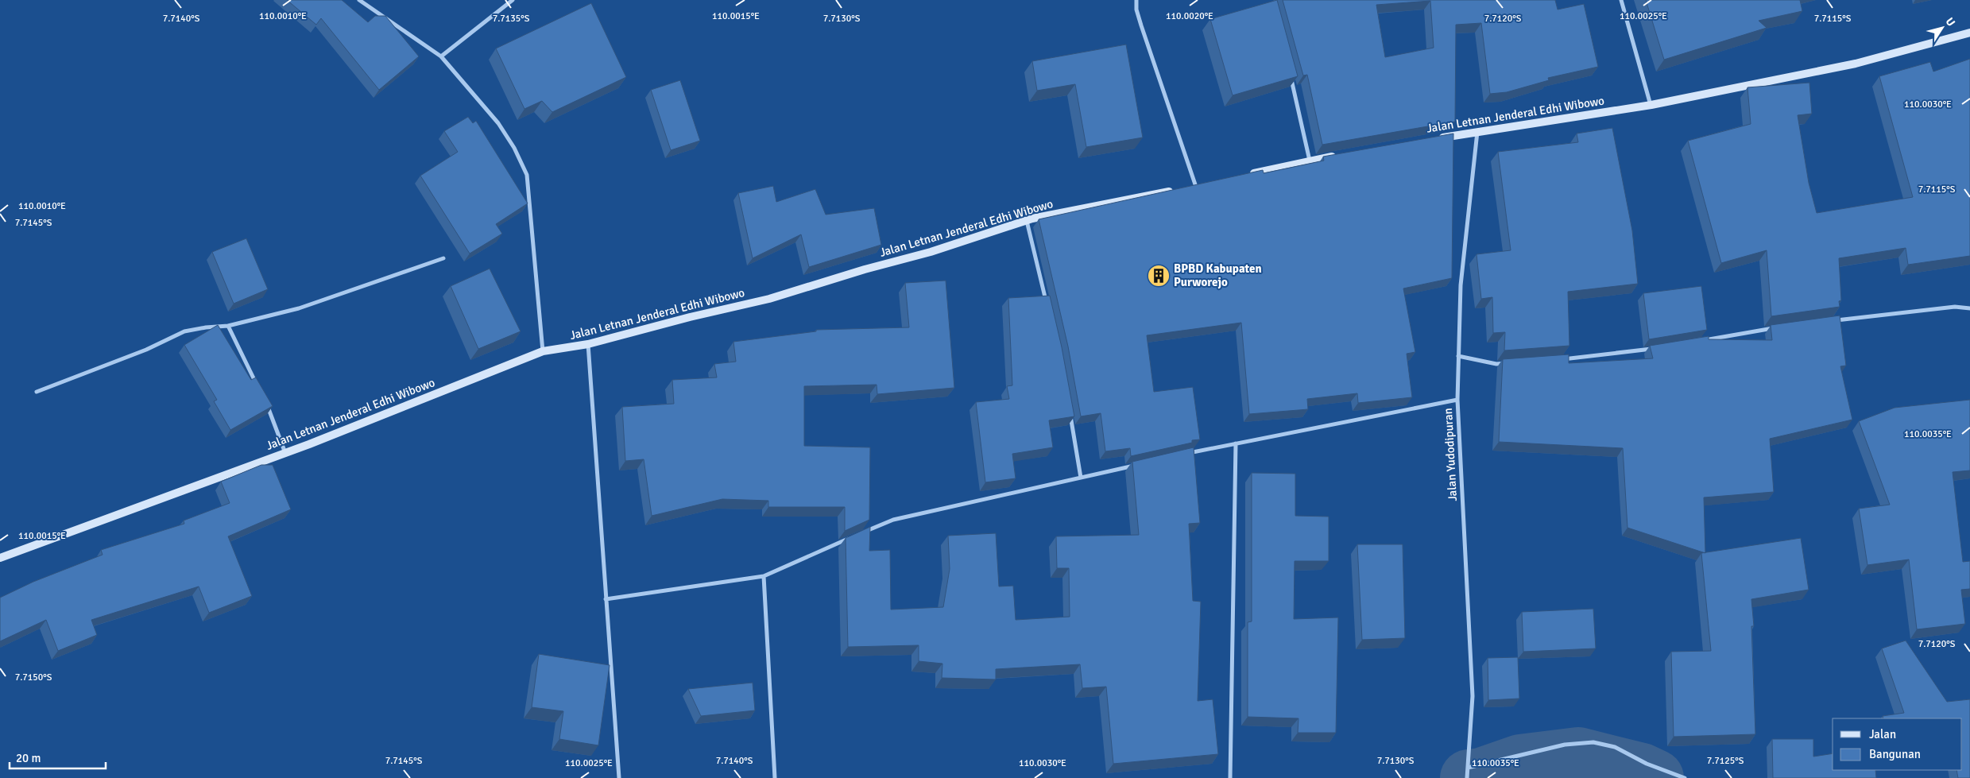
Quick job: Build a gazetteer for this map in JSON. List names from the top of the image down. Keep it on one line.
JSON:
{"streets":{"street":["Jalan Letnan Jenderal Edhi Wibowo","Jalan Yudodipuran"]},"crossings":[["Jalan Letnan Jenderal Edhi Wibowo","Jalan Yudodipuran"]],"places":{"building":["BPBD Kabupaten Purworejo"]},"legend":["Jalan","Bangunan"],"scale_bar":"20 m","north":"top right","coordinates":["110.0015°E","110.0025°E","110.0010°E","110.0020°E","7.7140°S","7.7135°S","7.7130°S","7.7120°S","7.7115°S","110.0030°E","7.7145°S","110.0035°E","7.7150°S","7.7125°S"]}
